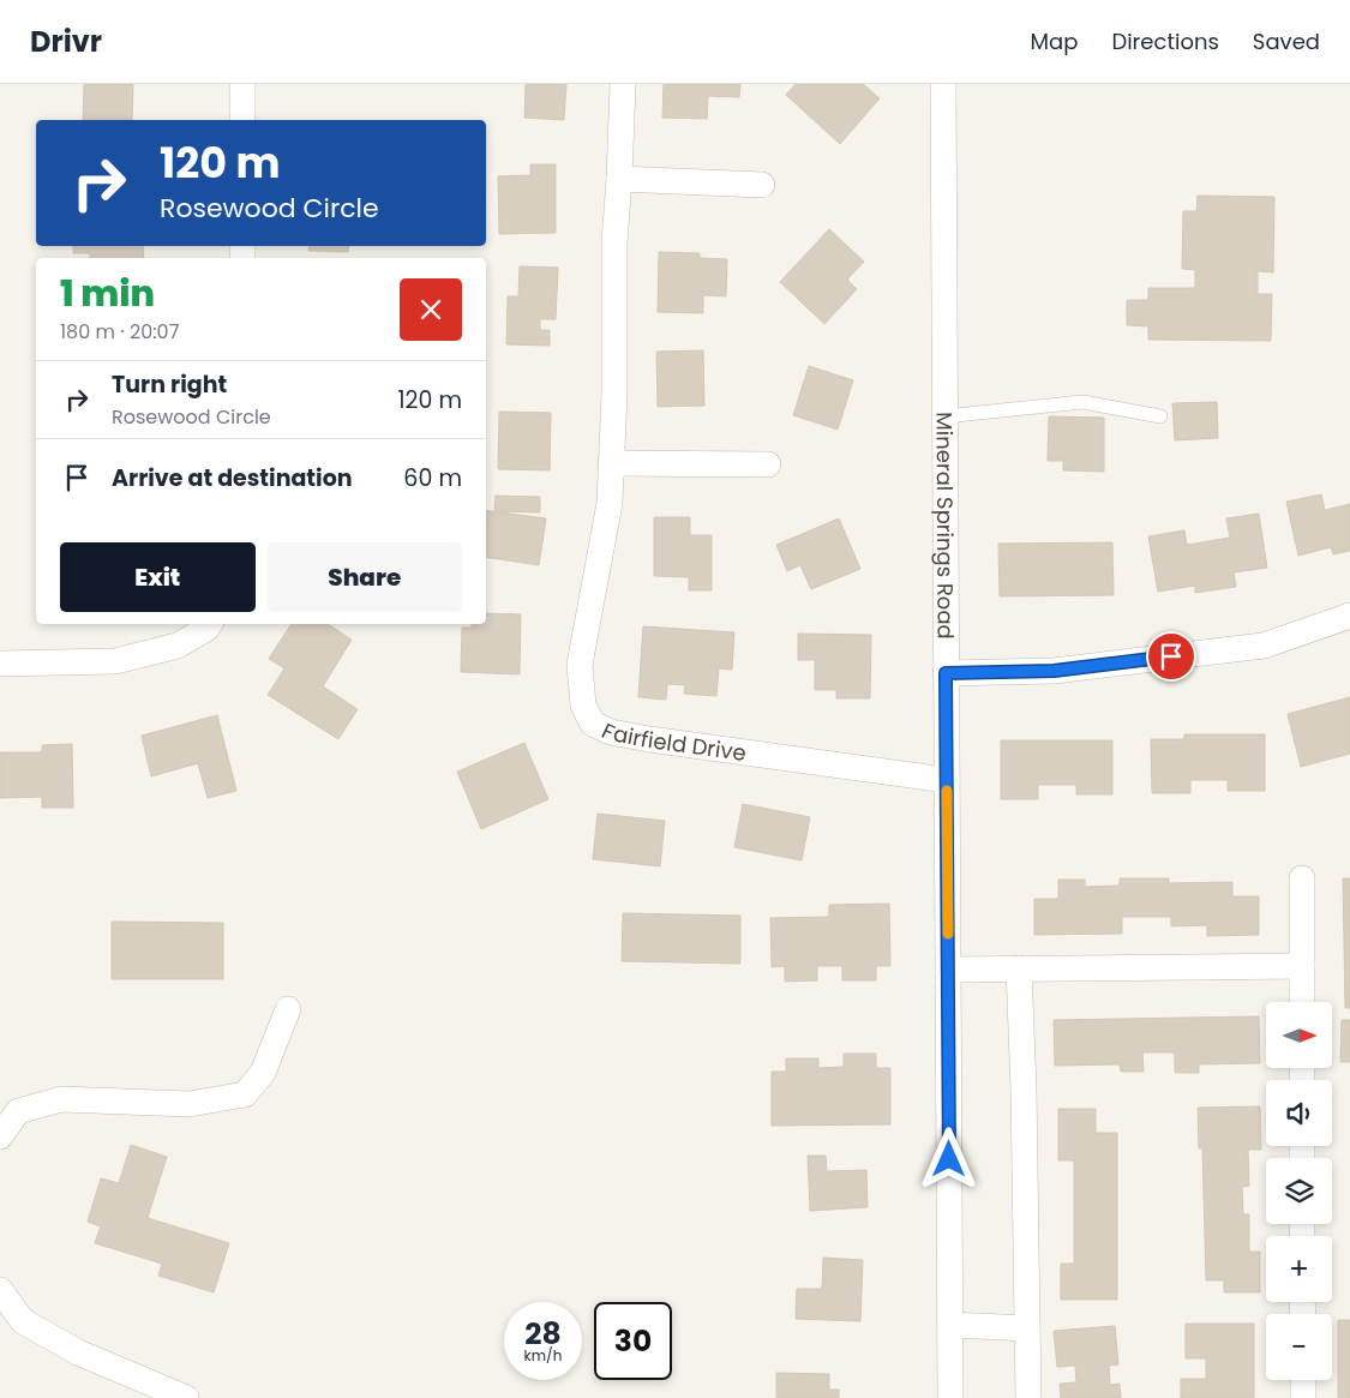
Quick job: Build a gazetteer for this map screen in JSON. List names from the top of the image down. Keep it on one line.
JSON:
{"streets":{"street":["Mineral Springs Road","Fairfield Drive"]},"crossings":[["Mineral Springs Road","Fairfield Drive"]],"north":"right","page":{"header":"Drivr","nav":["Map","Directions","Saved"],"turn":["120 m","Rosewood Circle"],"heading":["1 min","180 m · 20:07"],"list":[{"name":"Turn right","note":"Rosewood Circle","value":"120 m"},{"name":"Arrive at destination","value":"60 m"}],"buttons":["Exit","Share"],"map_buttons":["+","−"],"speed":"28 km/h","limit":"30"}}
